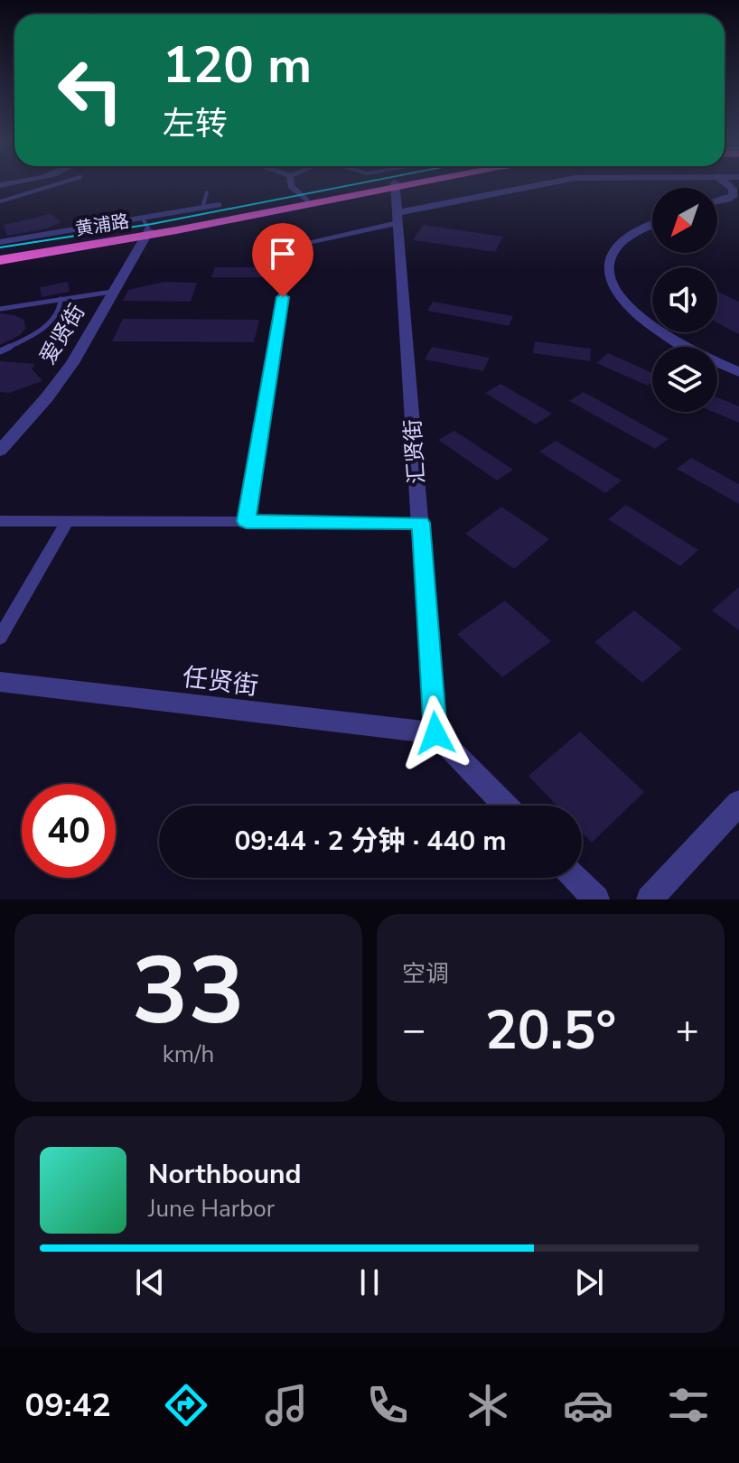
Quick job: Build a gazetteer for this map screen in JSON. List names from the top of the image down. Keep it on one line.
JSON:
{"streets":{"highway":["黄浦路"],"street":["爱贤街","汇贤街","任贤街"]},"crossings":[["黄浦路","爱贤街"],["汇贤街","任贤街"]],"north":"bottom left","page":{"turn":["120 m","左转"],"limit":"40","trip":"09:44 · 2 分钟 · 440 m","tile":[["33","km/h"],"空调"],"heat":["−","20.5°","+"],"song":["Northbound","June Harbor"],"tabs":"09:42"}}
